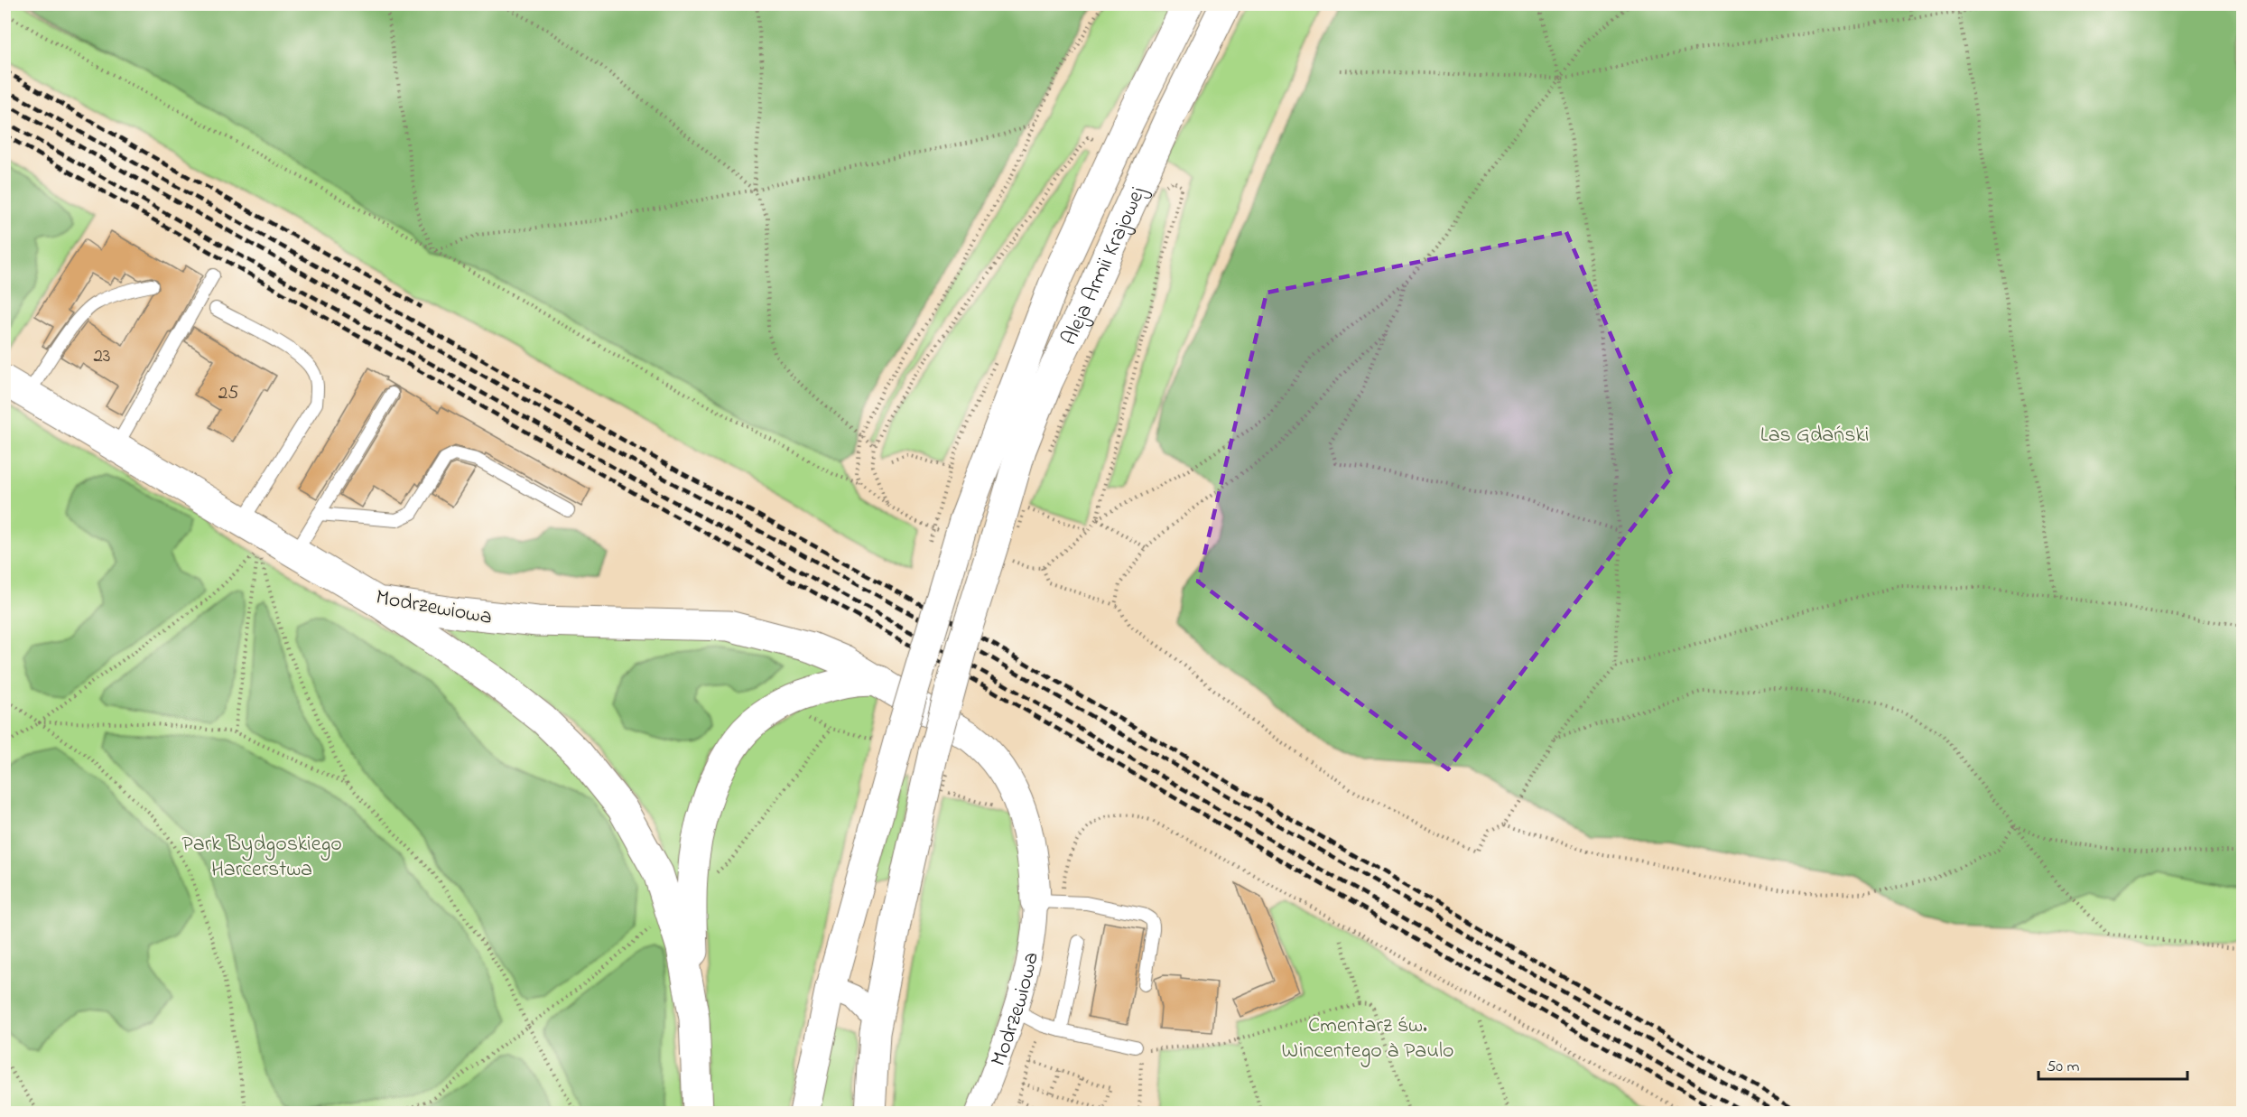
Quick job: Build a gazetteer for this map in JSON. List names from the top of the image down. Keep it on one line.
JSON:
{"streets":{"main road":["Aleja Armii Krajowej","Modrzewiowa"]},"parks":["Las Gdański","Park Bydgoskiego Harcerstwa","Cmentarz św. Wincentego à Paulo"],"house_numbers":["23","25"],"scale_bar":"50 m"}
